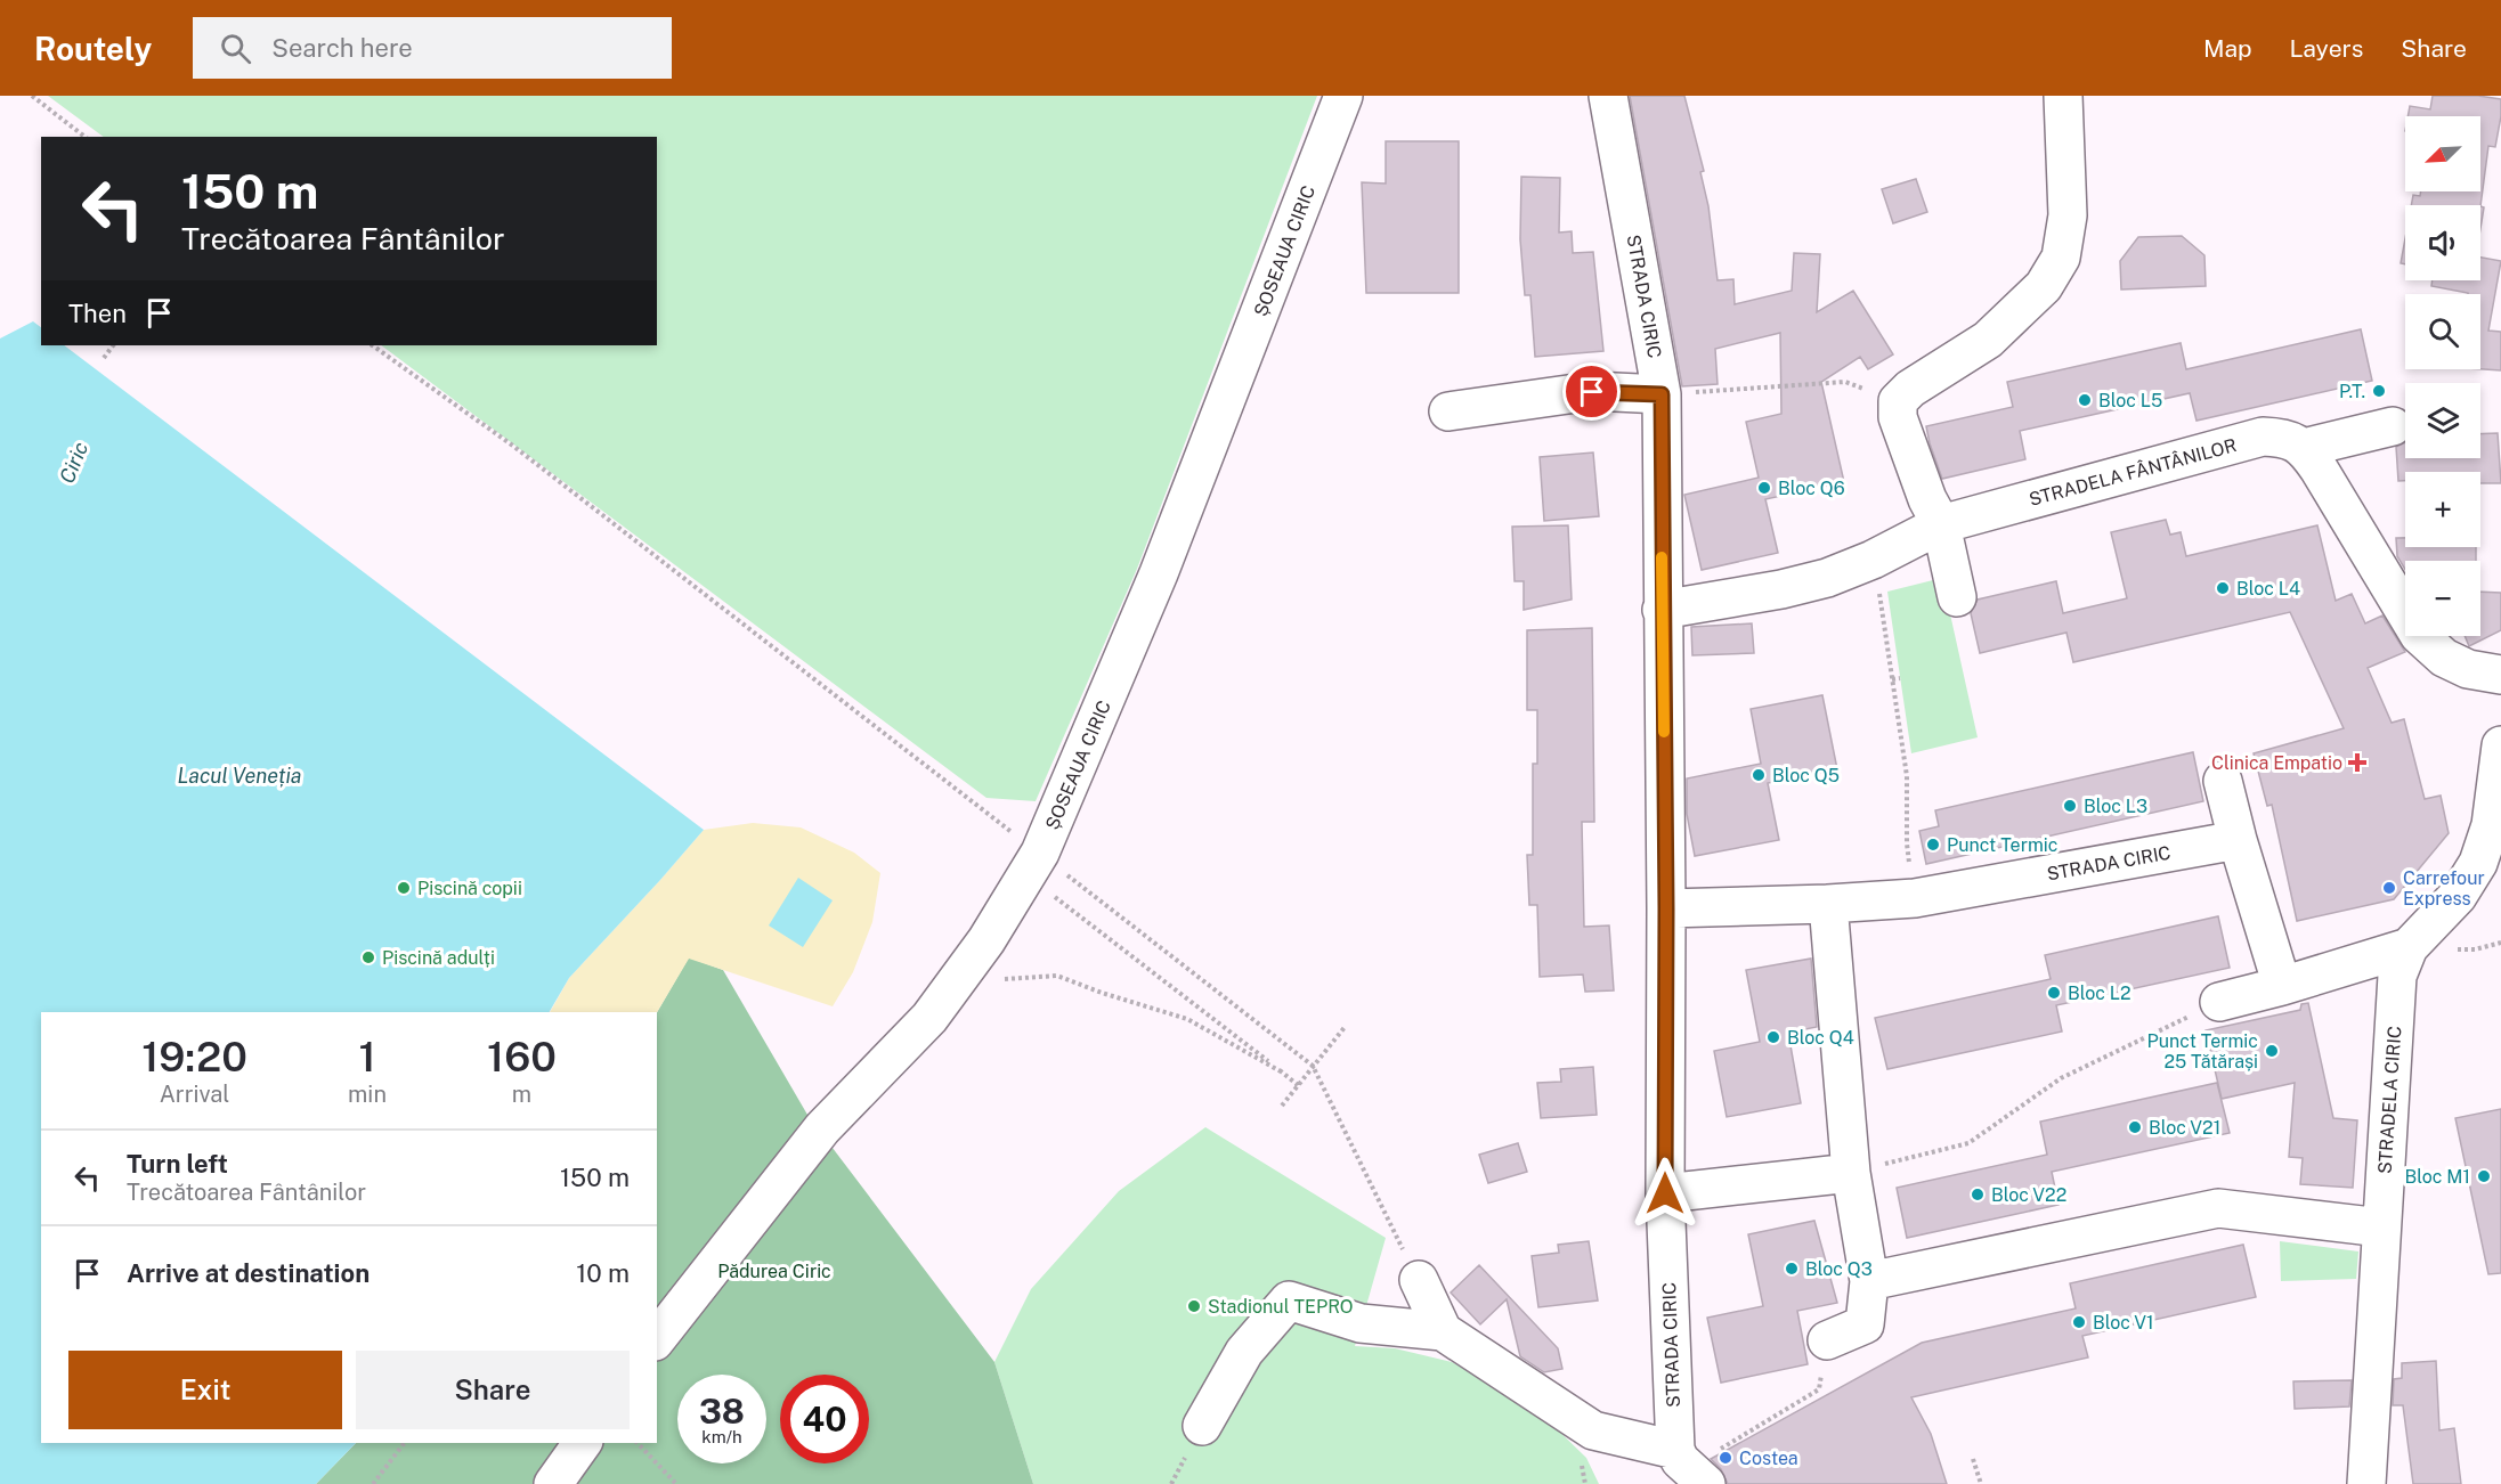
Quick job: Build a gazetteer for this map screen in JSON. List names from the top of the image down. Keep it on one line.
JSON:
{"streets":{"street":["ȘOSEAUA CIRIC","STRADA CIRIC","STRADELA FÂNTÂNILOR","STRADELA CIRIC"]},"crossings":[["STRADA CIRIC","STRADELA FÂNTÂNILOR"]],"water":["Ciric","Lacul Veneția"],"parks":["Pădurea Ciric"],"places":{"other":["P.T.","Bloc L5","Bloc Q6","Bloc L4","Bloc Q5","Bloc L3","Punct Termic","Piscină copii","Carrefour Express","Piscină adulți","Bloc L2","Bloc Q4","Punct Termic 25 Tătărași","Bloc V21","Bloc M1","Bloc V22","Bloc Q3","Stadionul TEPRO","Bloc V1","Costea"],"health":["Clinica Empatio"]},"north":"bottom left","page":{"header":"Routely","search":"Search here","nav":["Map","Layers","Share"],"map_buttons":["+","−"],"turn":["150 m","Trecătoarea Fântânilor"],"then":"Then","eta":["19:20","Arrival","1","min","160","m"],"list":[{"name":"Turn left","note":"Trecătoarea Fântânilor","value":"150 m"},{"name":"Arrive at destination","value":"10 m"}],"buttons":["Exit","Share"],"speed":"38 km/h","limit":"40"}}
